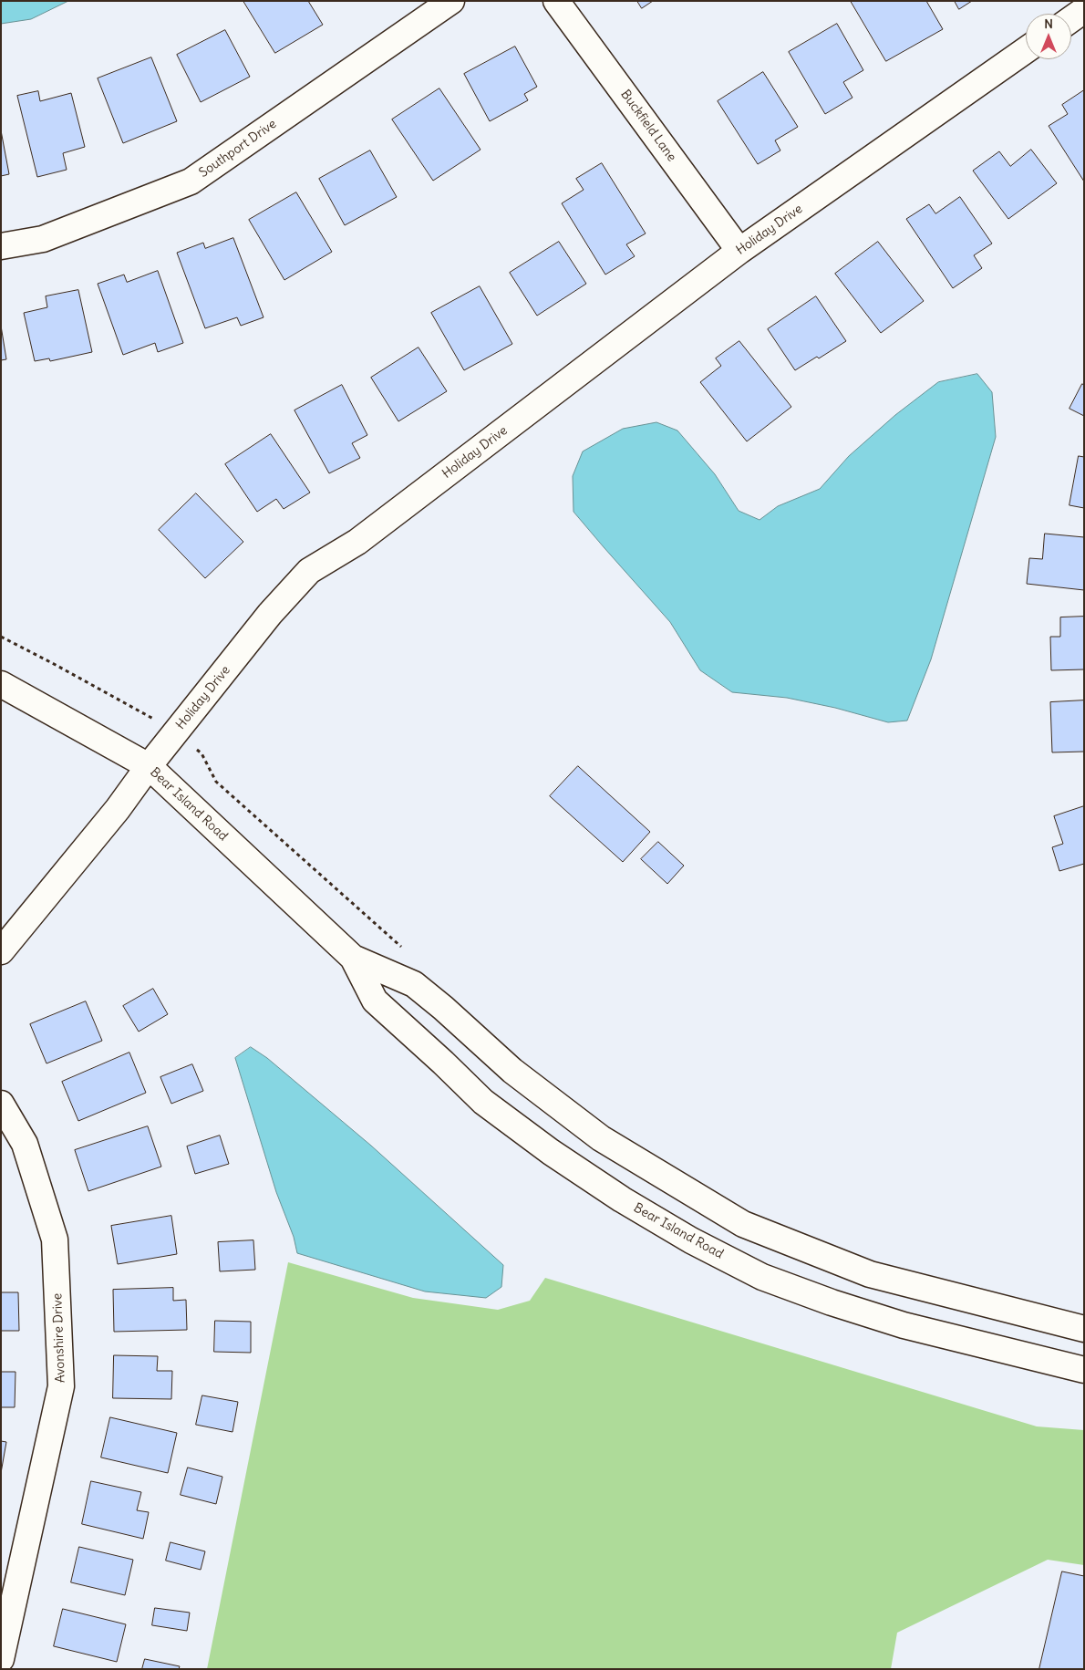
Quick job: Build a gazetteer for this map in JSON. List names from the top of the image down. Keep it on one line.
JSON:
{"streets":{"street":["Buckfield Lane","Southport Drive","Holiday Drive","Bear Island Road","Avonshire Drive"]},"crossings":[["Buckfield Lane","Holiday Drive"],["Holiday Drive","Bear Island Road"]],"north":"top"}
